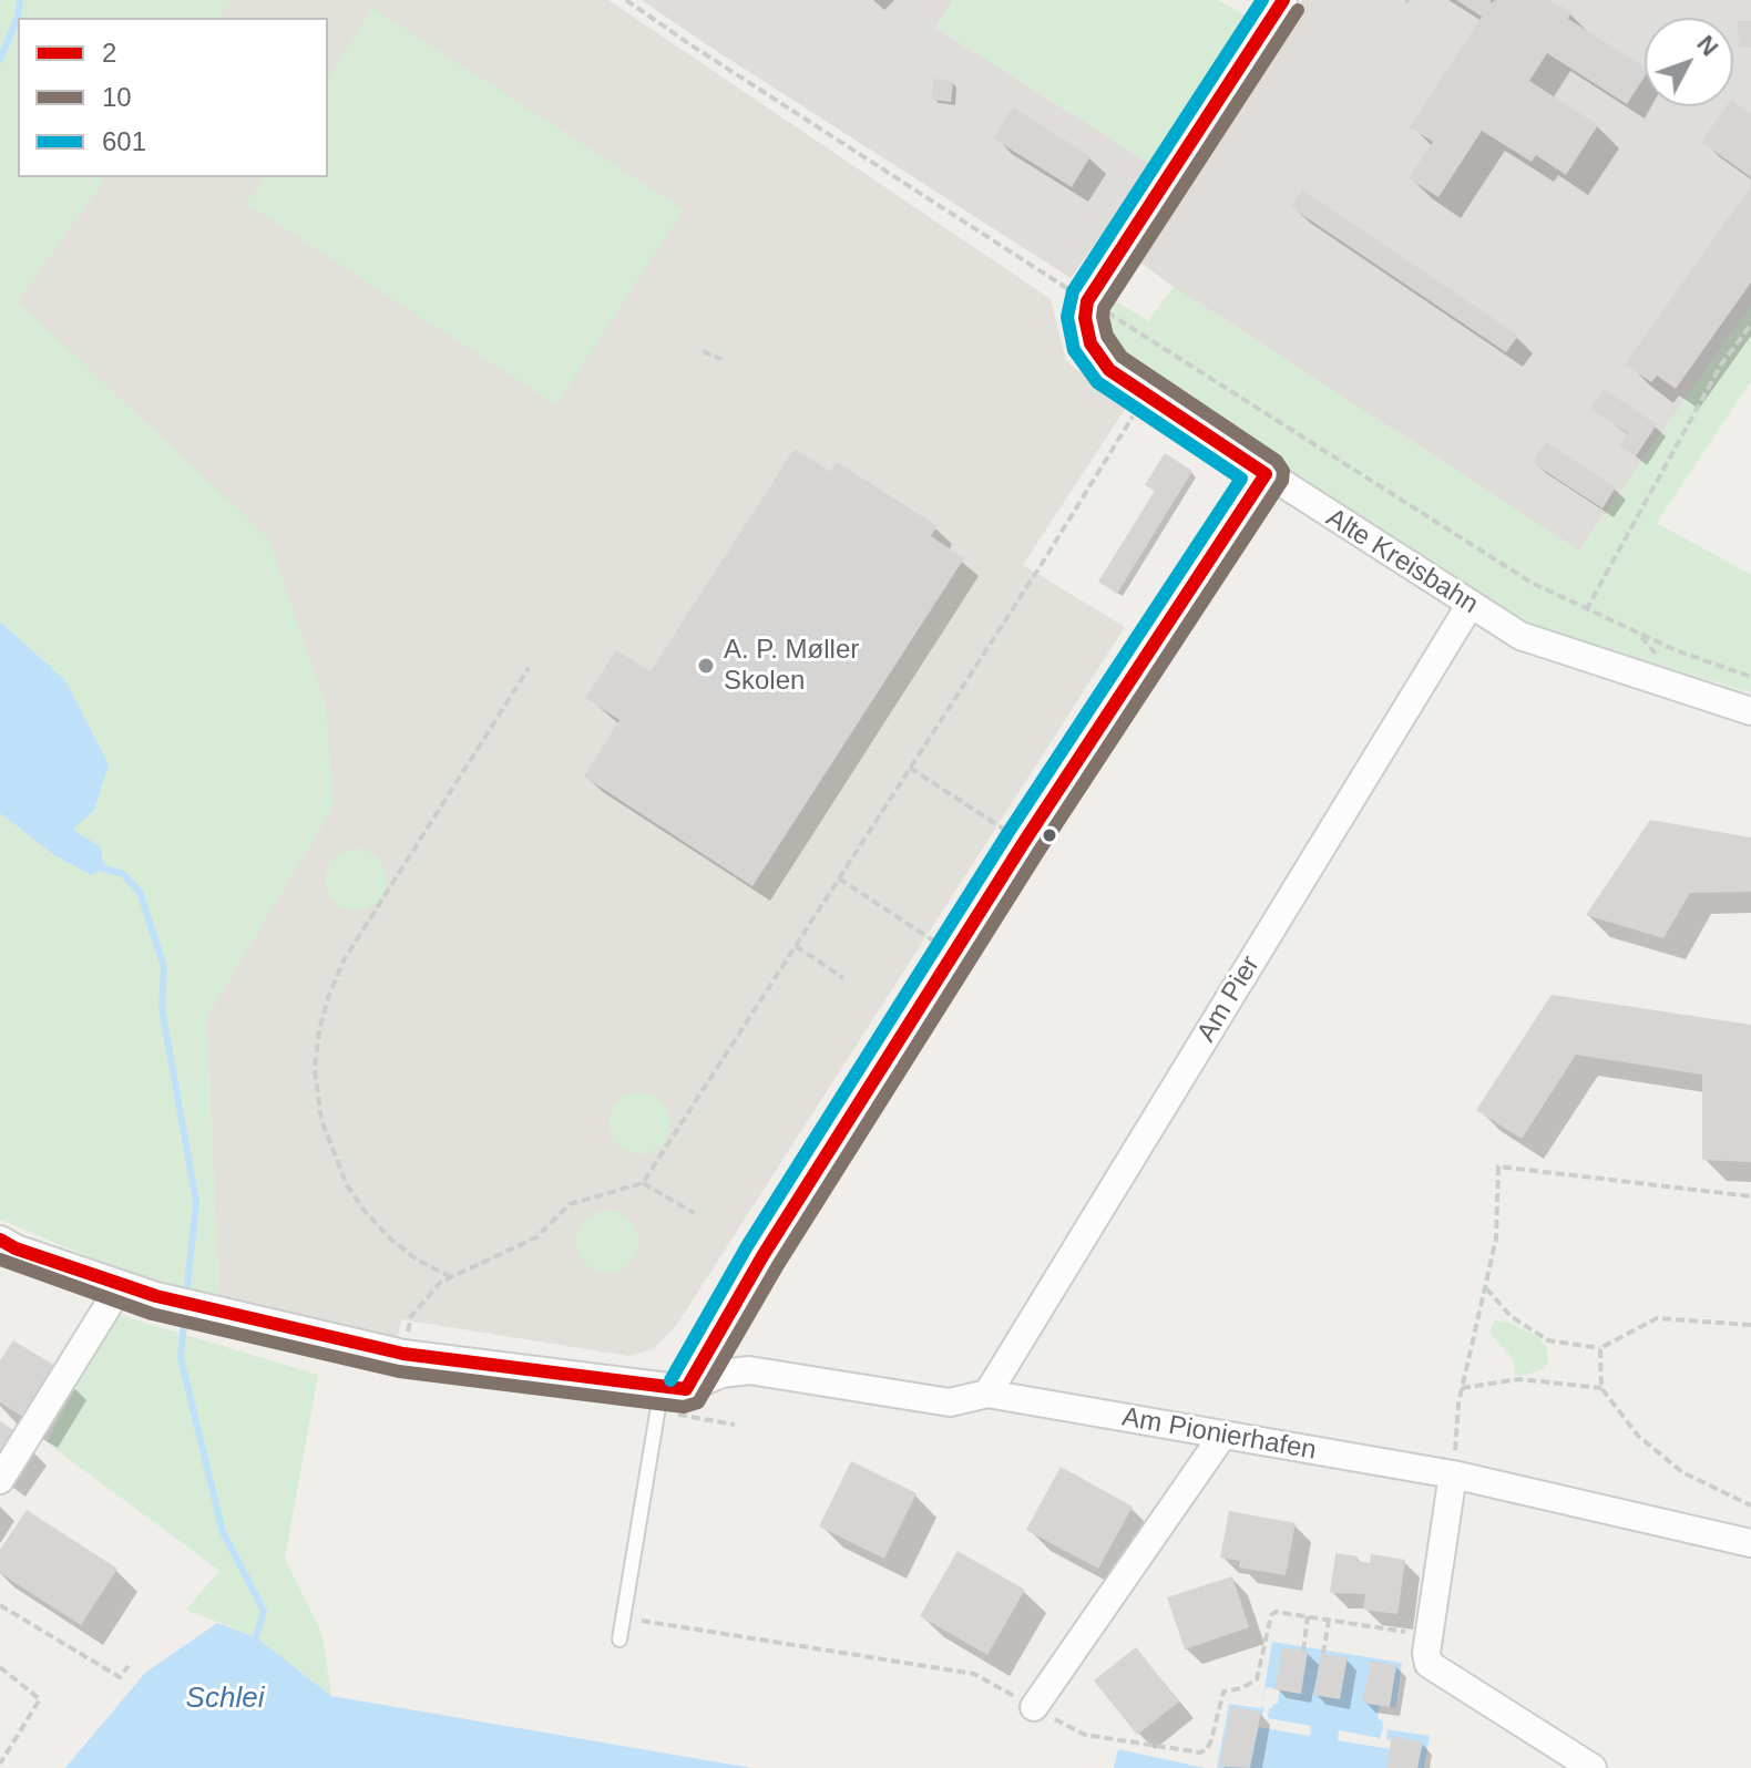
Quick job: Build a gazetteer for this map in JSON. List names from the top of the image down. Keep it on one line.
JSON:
{"streets":{"street":["Alte Kreisbahn","Am Pier","Am Pionierhafen"]},"crossings":[["Alte Kreisbahn","Am Pier"],["Am Pier","Am Pionierhafen"]],"water":["Schlei"],"places":["A. P. Møller Skolen"],"lines":["transit line 2","transit line 601","transit line 10"],"legend":["2","10","601"],"north":"top right"}
